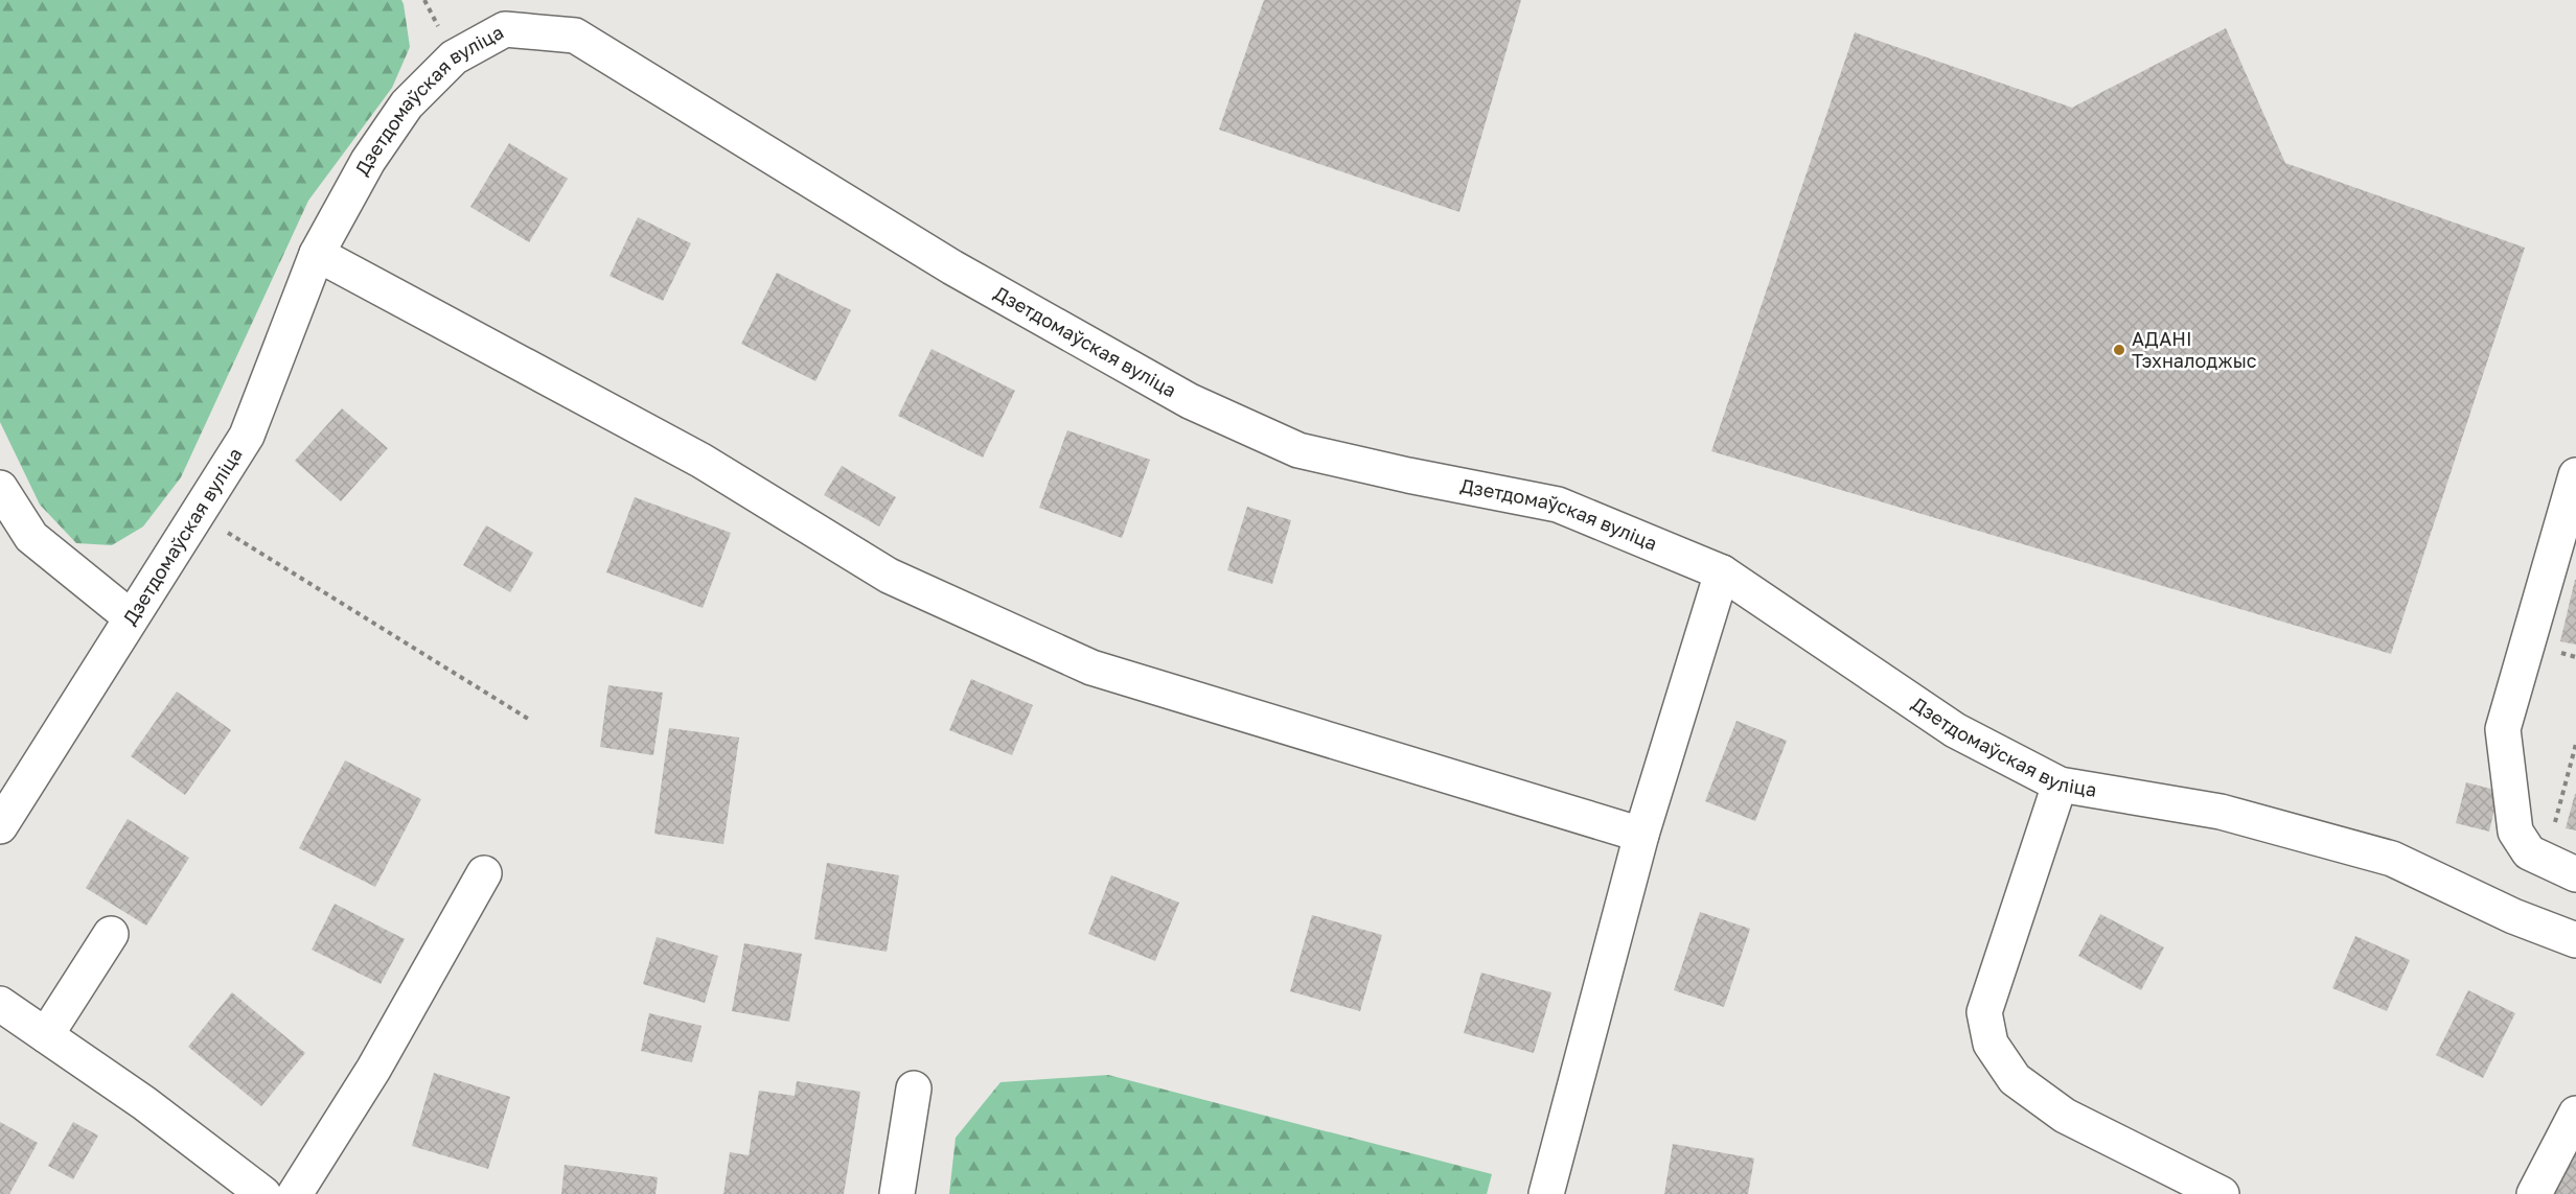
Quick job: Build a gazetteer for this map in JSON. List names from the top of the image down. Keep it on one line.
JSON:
{"streets":{"street":["Дзетдомаўская вуліца"]},"places":["АДАНІ Тэхналоджыс"]}
